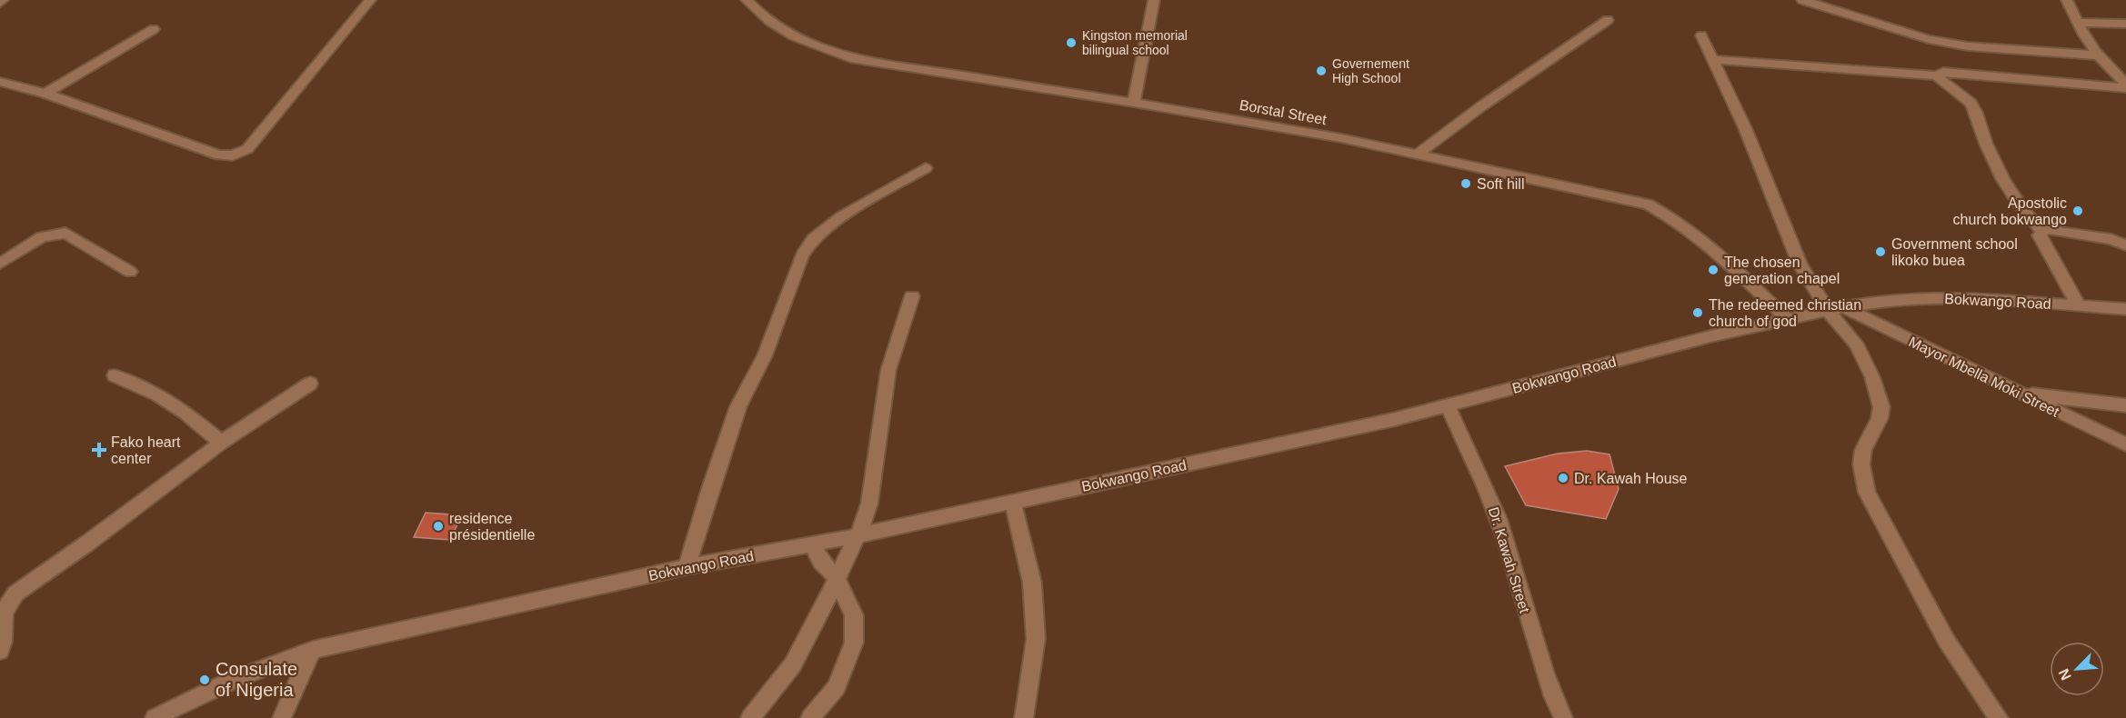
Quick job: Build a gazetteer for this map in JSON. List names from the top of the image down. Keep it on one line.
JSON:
{"streets":{"street":["Borstal Street","Bokwango Road","Mayor Mbella Moki Street","Dr. Kawah Street"]},"crossings":[["Borstal Street","Bokwango Road"],["Bokwango Road","Mayor Mbella Moki Street"],["Bokwango Road","Dr. Kawah Street"]],"places":{"other":["Kingston memorial bilingual school","Governement High School","Soft hill","Apostolic church bokwango","Government school likoko buea","The chosen generation chapel","The redeemed christian church of god","Dr. Kawah House","residence présidentielle","Consulate of Nigeria"],"health":["Fako heart center"]},"north":"bottom left"}
